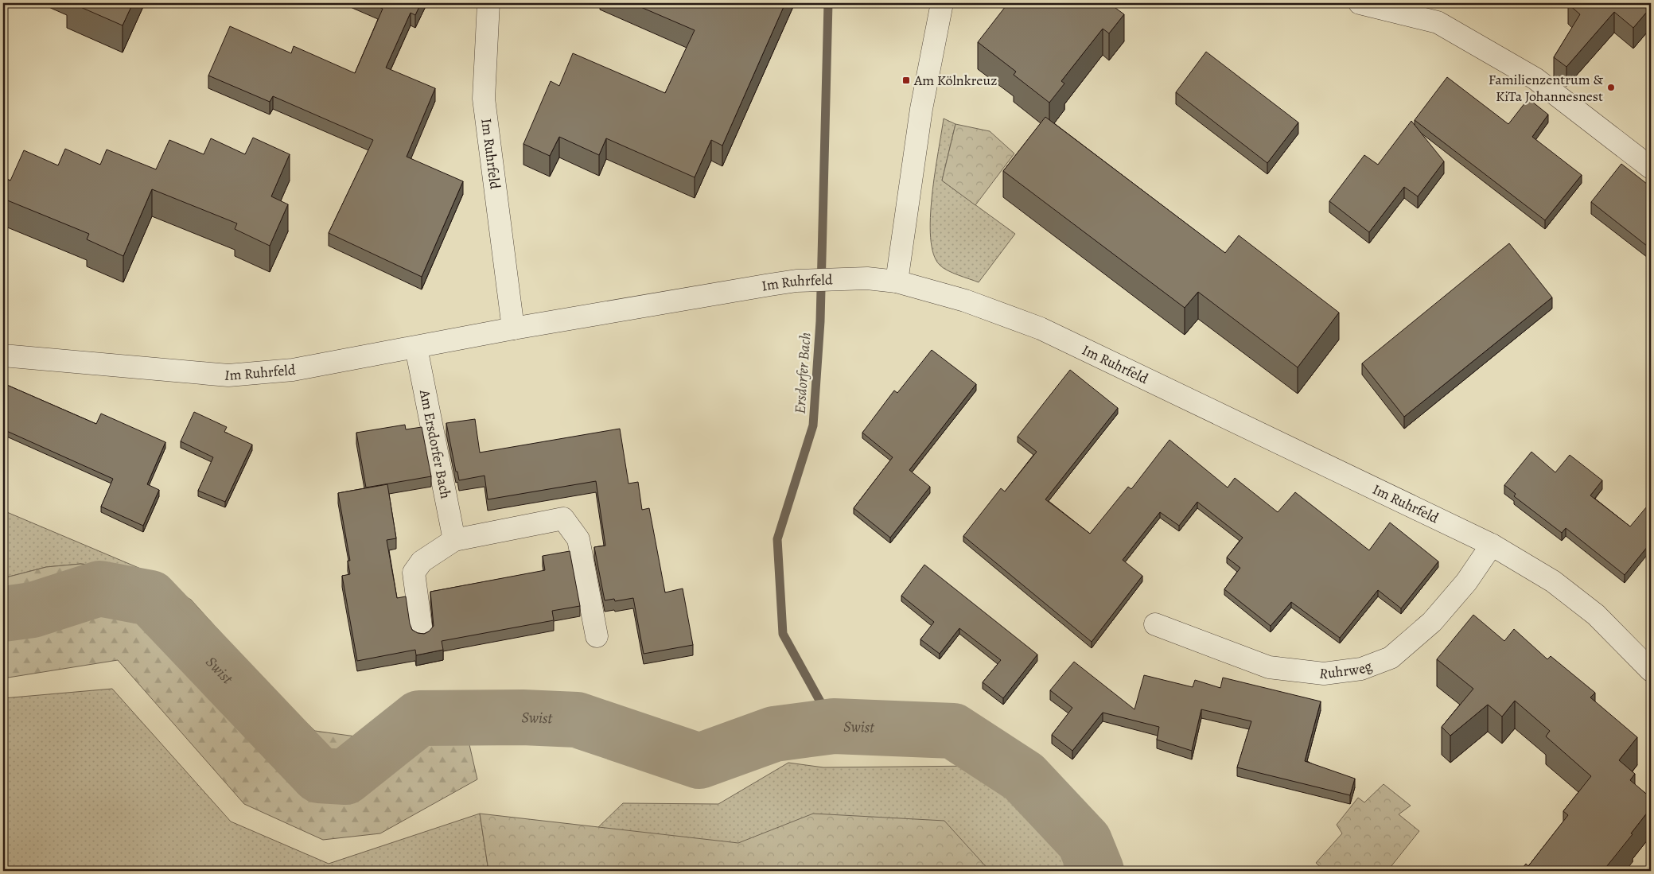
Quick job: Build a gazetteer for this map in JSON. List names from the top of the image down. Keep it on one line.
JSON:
{"streets":{"street":["Im Ruhrfeld","Am Ersdorfer Bach","Ruhrweg"]},"crossings":[["Im Ruhrfeld","Am Ersdorfer Bach"],["Im Ruhrfeld","Ruhrweg"]],"water":["Ersdorfer Bach","Swist"],"places":{"transit":["Am Kölnkreuz"],"other":["Familienzentrum & KiTa Johannesnest"]}}
